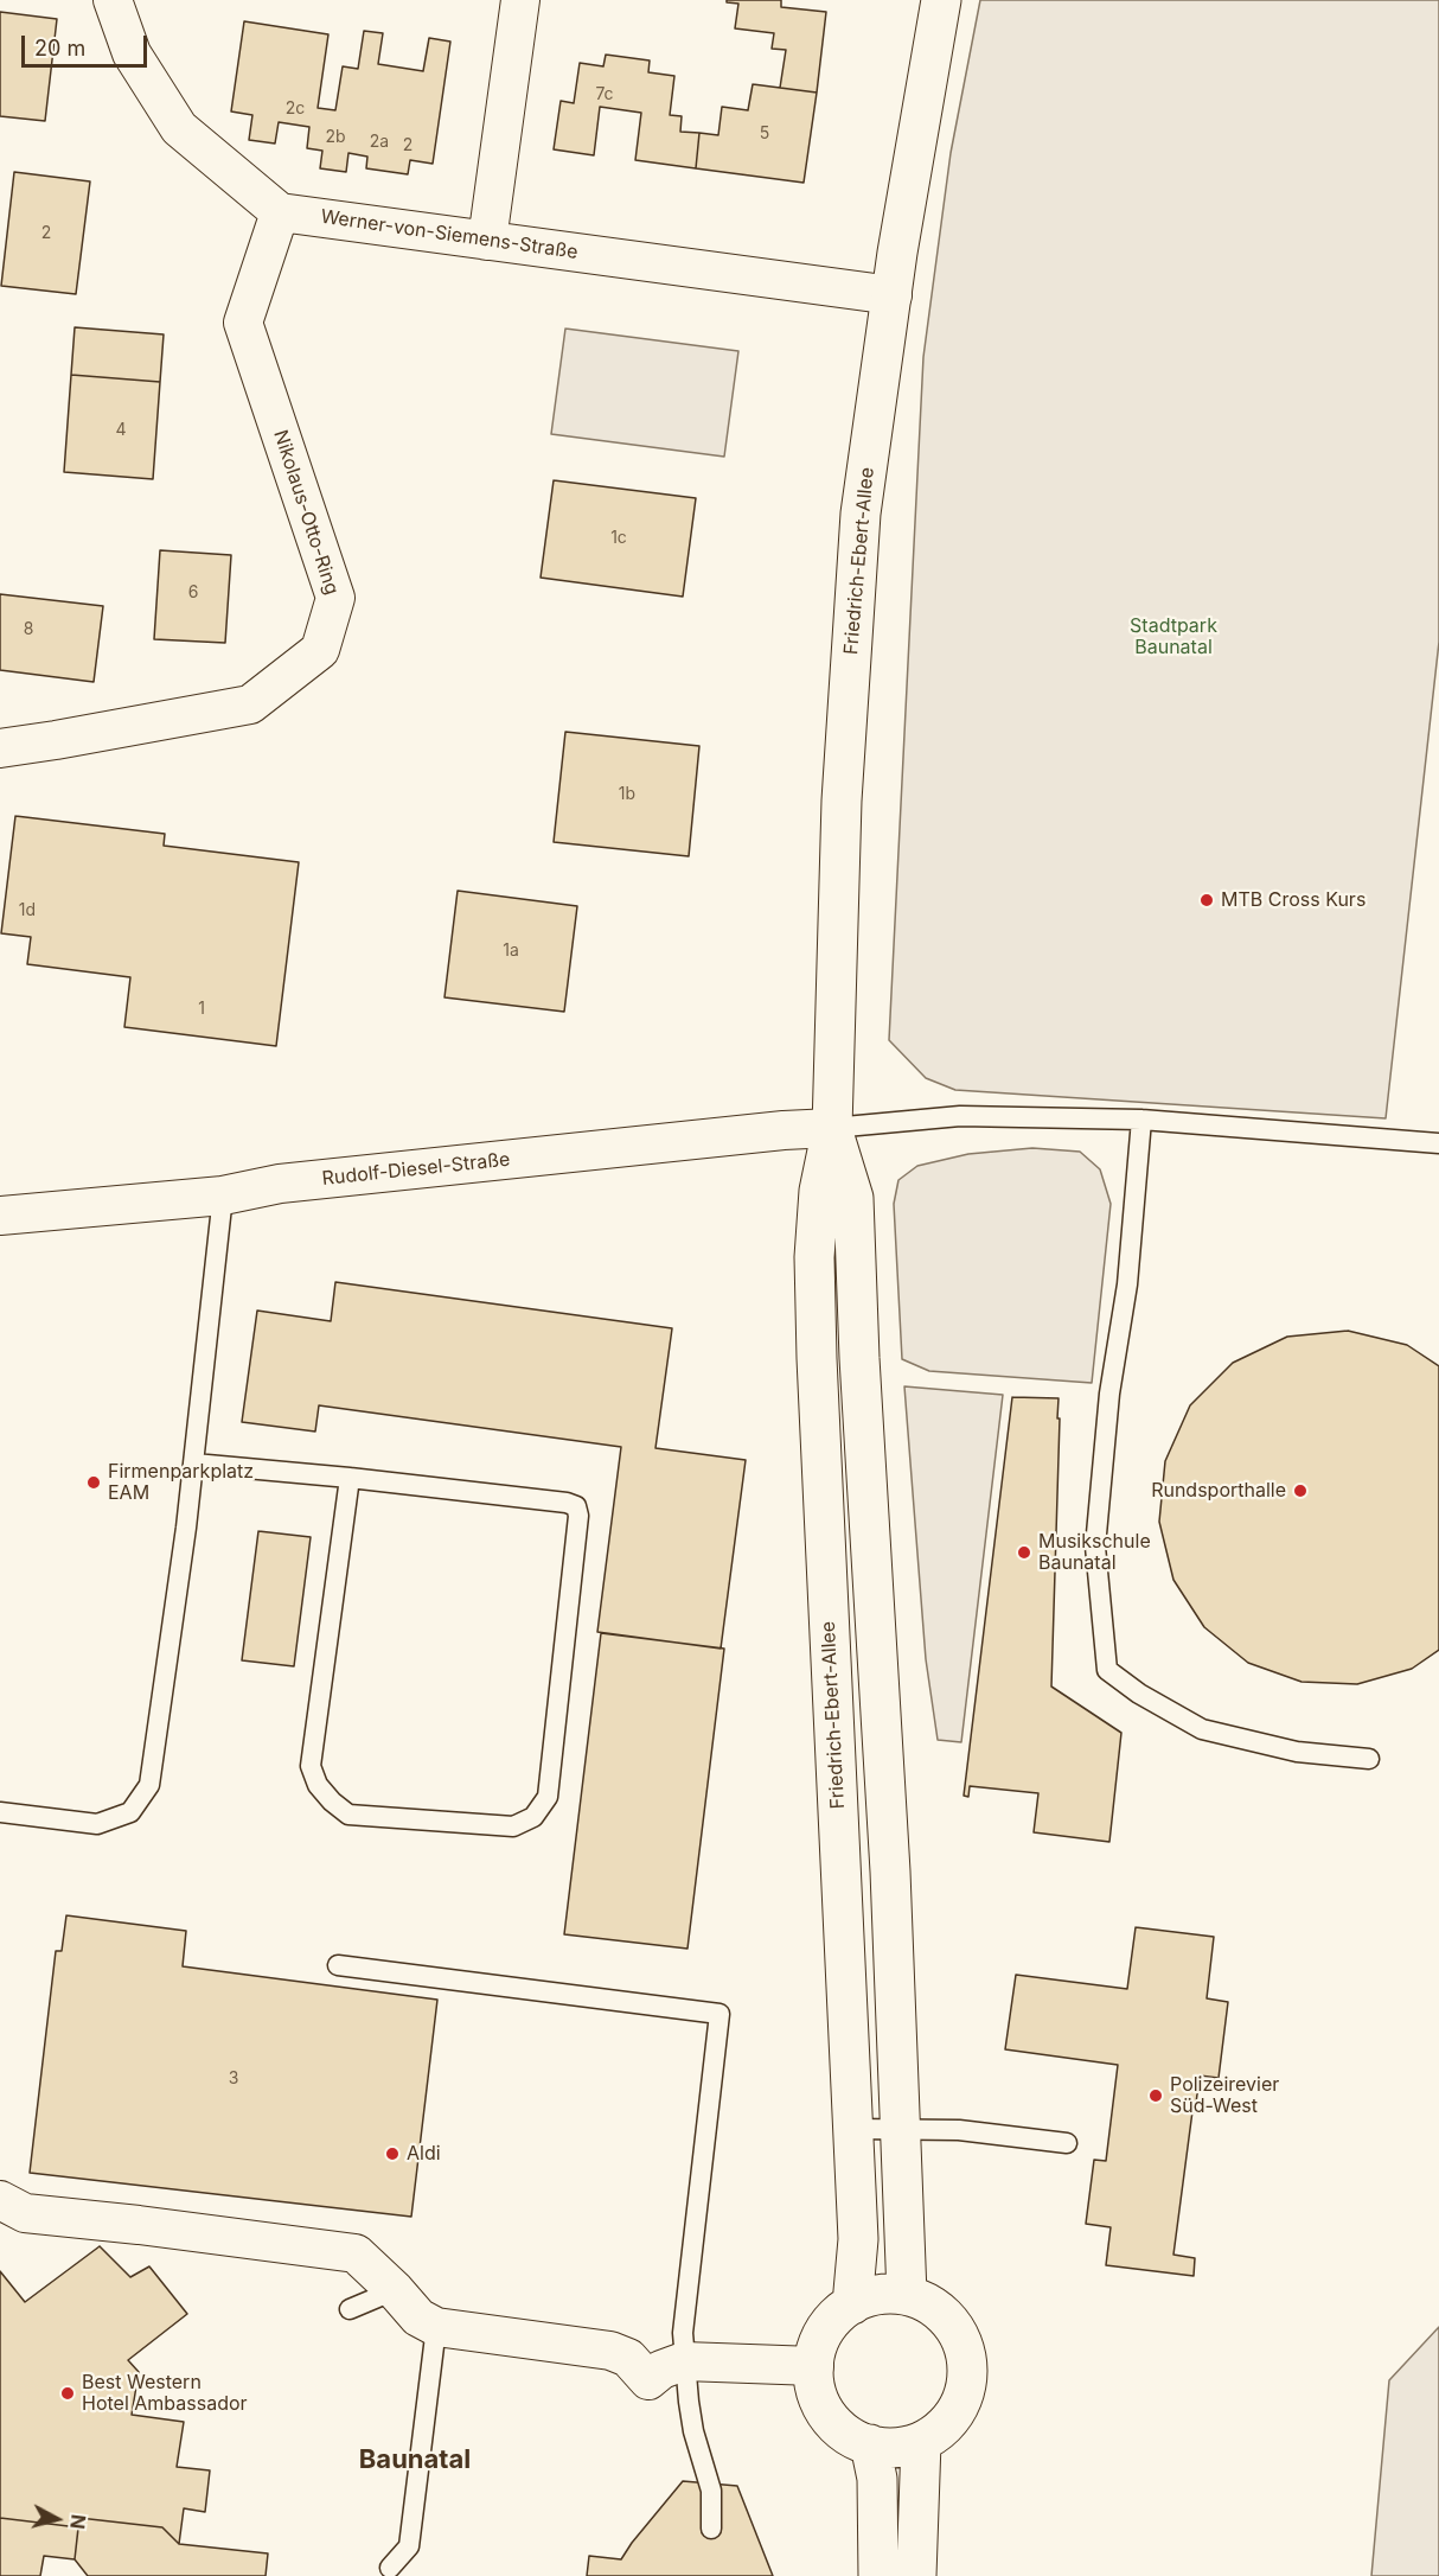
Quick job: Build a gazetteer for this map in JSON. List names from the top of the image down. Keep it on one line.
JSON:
{"streets":{"street":["Werner-von-Siemens-Straße","Nikolaus-Otto-Ring","Friedrich-Ebert-Allee","Rudolf-Diesel-Straße"]},"crossings":[["Werner-von-Siemens-Straße","Nikolaus-Otto-Ring"],["Werner-von-Siemens-Straße","Friedrich-Ebert-Allee"],["Friedrich-Ebert-Allee","Rudolf-Diesel-Straße"]],"districts":["Baunatal"],"parks":["Stadtpark Baunatal"],"places":["MTB Cross Kurs","Firmenparkplatz EAM","Rundsporthalle","Musikschule Baunatal","Polizeirevier Süd-West","Aldi","Best Western Hotel Ambassador"],"house_numbers":["7c","2c","5","2b","2a","2","2","4","1c","6","8","1b","1d","1a","1","3"],"scale_bar":"20 m","north":"right"}
